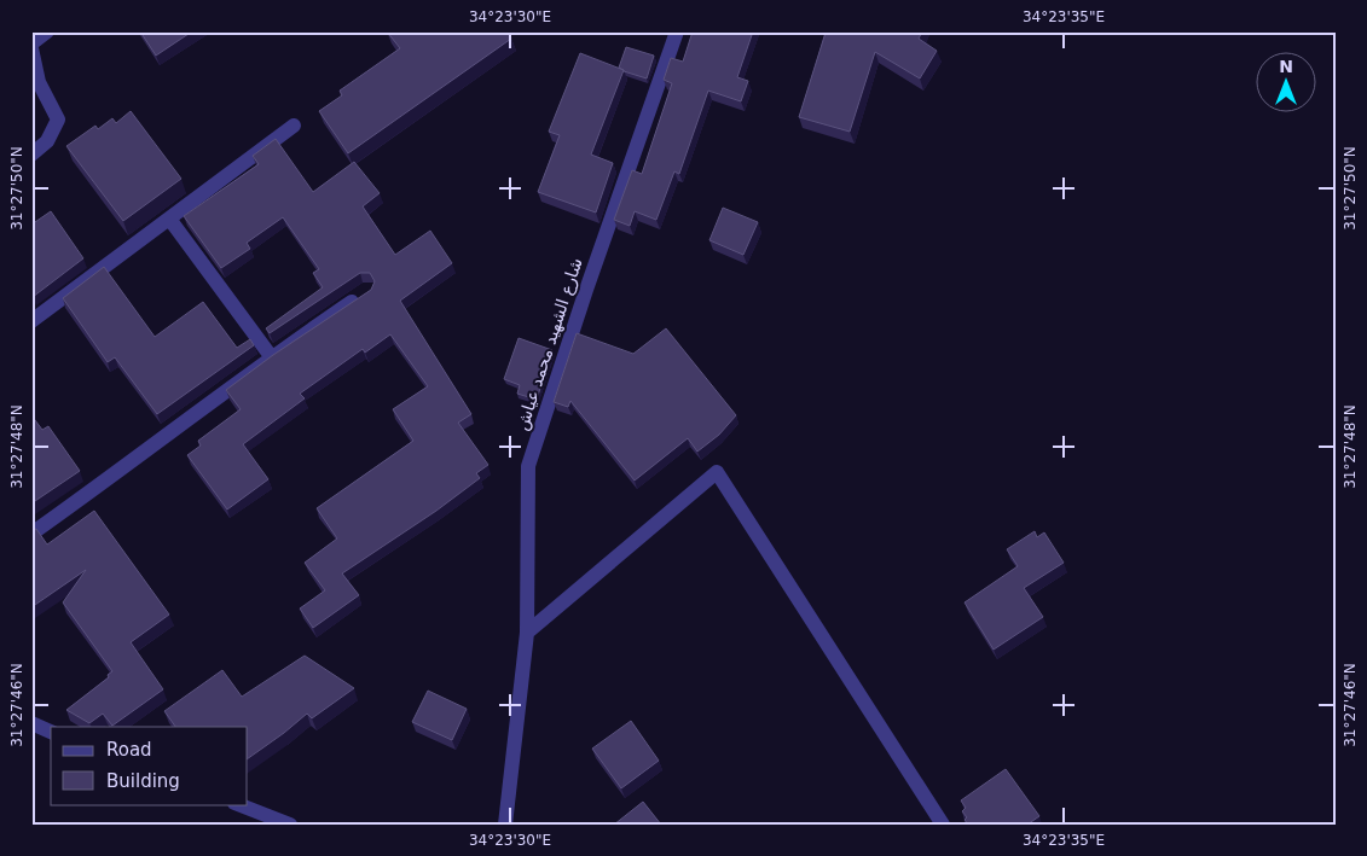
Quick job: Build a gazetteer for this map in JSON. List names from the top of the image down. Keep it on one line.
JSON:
{"streets":{"street":["شارع الشهيد محمد عياش"]},"legend":["Road","Building"],"north":"top","coordinates":["34°23'30\"E","34°23'35\"E","31°27'50\"N","31°27'48\"N","31°27'46\"N"]}
